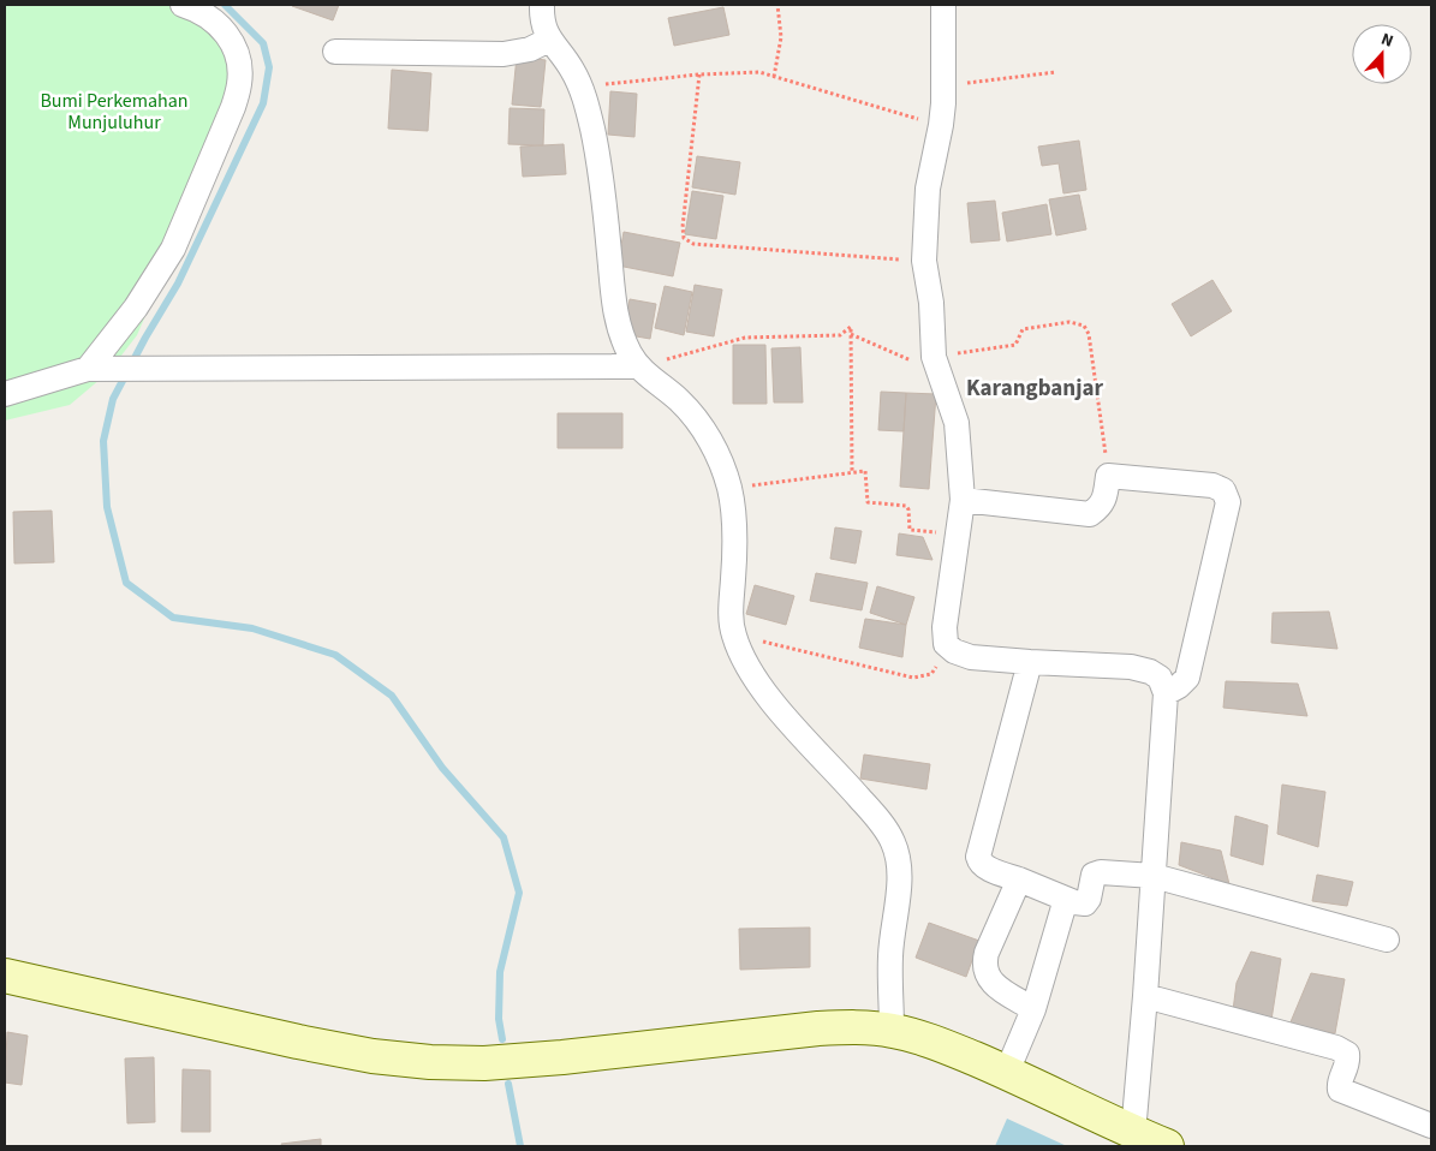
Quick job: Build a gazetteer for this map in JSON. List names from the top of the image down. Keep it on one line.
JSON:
{"districts":["Karangbanjar"],"parks":["Bumi Perkemahan Munjuluhur"],"north":"top"}
